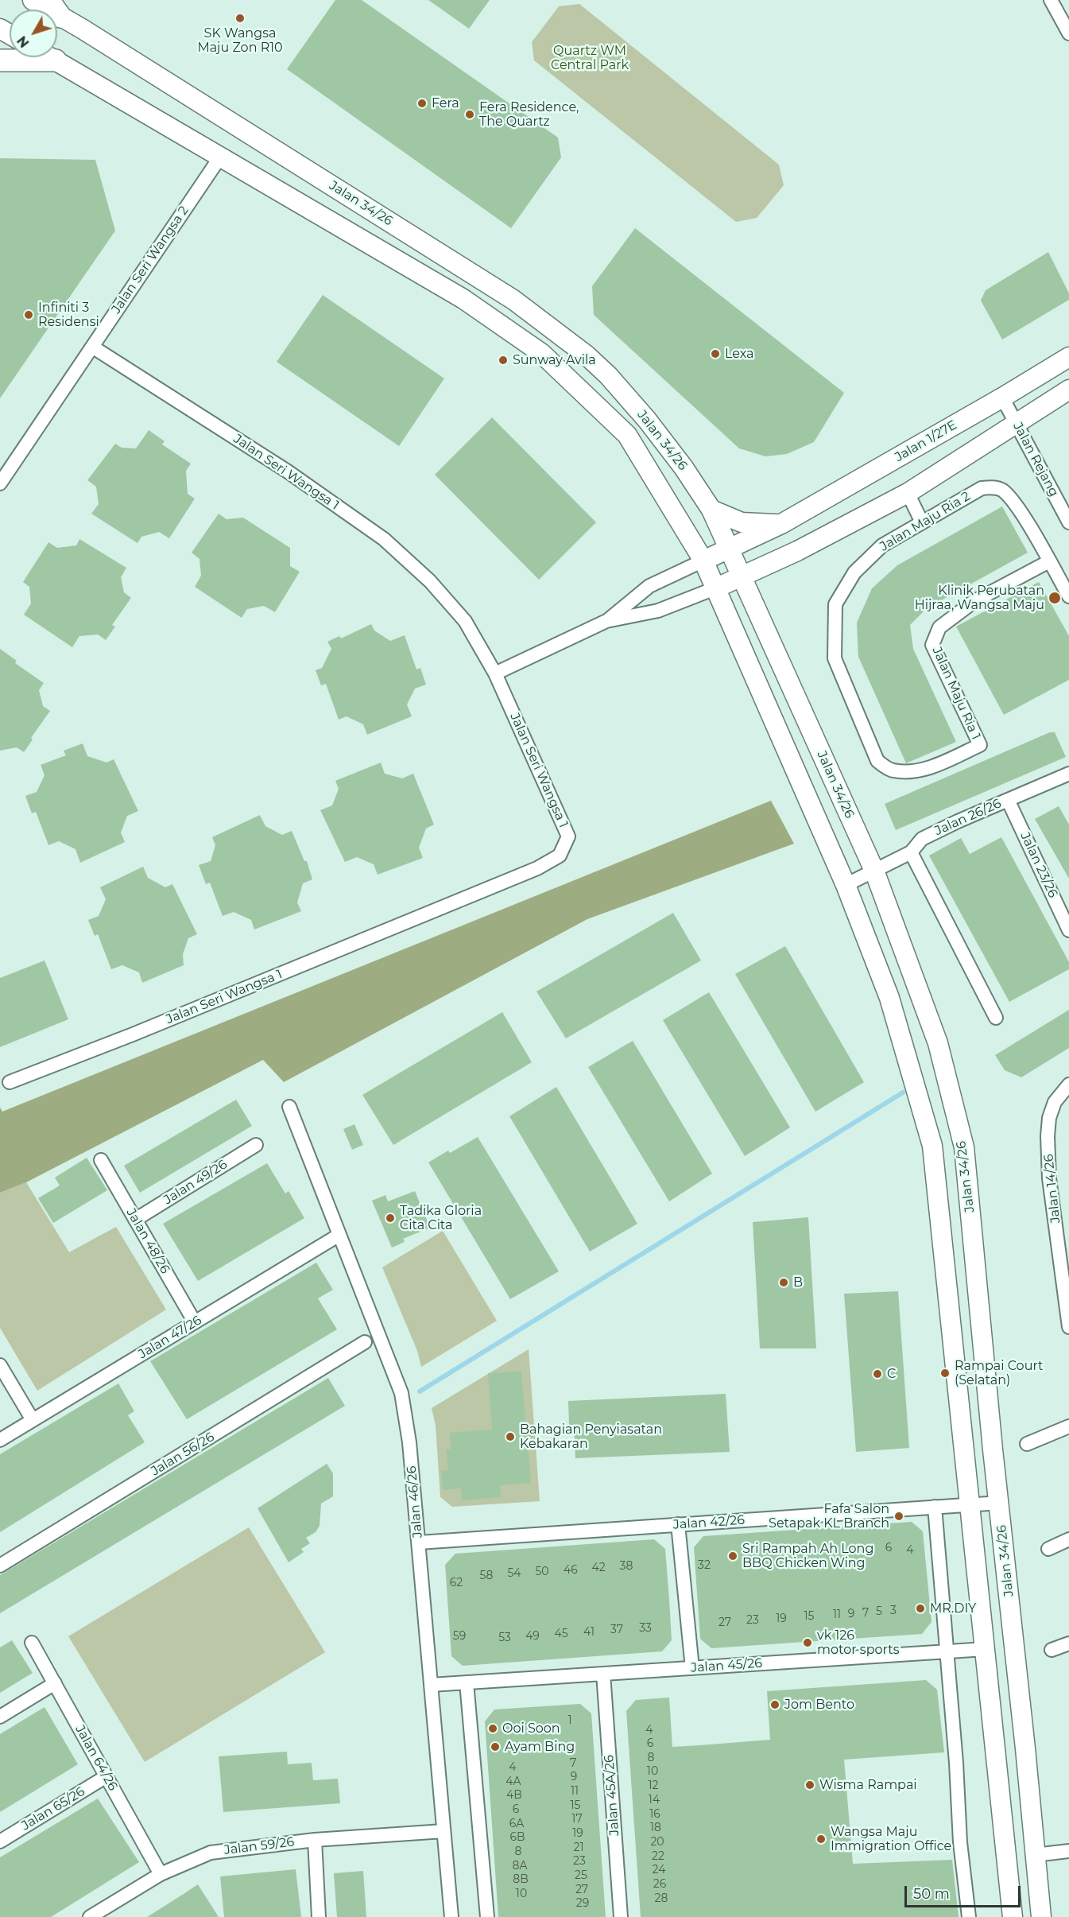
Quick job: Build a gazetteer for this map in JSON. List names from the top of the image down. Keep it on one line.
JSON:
{"streets":{"main road":["Jalan 34/26","Jalan 1/27E"],"street":["Jalan Seri Wangsa 2","Jalan Rejang","Jalan Seri Wangsa 1","Jalan Maju Ria 2","Jalan Maju Ria 1","Jalan 26/26","Jalan 23/26","Jalan 49/26","Jalan 14/26","Jalan 48/26","Jalan 47/26","Jalan 56/26","Jalan 46/26","Jalan 42/26","Jalan 45/26","Jalan 64/26","Jalan 45A/26","Jalan 65/26","Jalan 59/26"]},"crossings":[["Jalan 34/26","Jalan Seri Wangsa 2"],["Jalan 34/26","Jalan 26/26"],["Jalan 34/26","Jalan 42/26"],["Jalan 34/26","Jalan 45/26"],["Jalan Seri Wangsa 2","Jalan Seri Wangsa 1"],["Jalan 1/27E","Jalan Rejang"],["Jalan Maju Ria 2","Jalan Maju Ria 1"],["Jalan 26/26","Jalan 23/26"],["Jalan 49/26","Jalan 48/26"],["Jalan 48/26","Jalan 47/26"],["Jalan 47/26","Jalan 46/26"],["Jalan 46/26","Jalan 42/26"],["Jalan 46/26","Jalan 45/26"],["Jalan 46/26","Jalan 59/26"],["Jalan 45/26","Jalan 45A/26"],["Jalan 64/26","Jalan 65/26"],["Jalan 64/26","Jalan 59/26"]],"parks":["Quartz WM Central Park"],"places":["SK Wangsa Maju Zon R10","Fera","Fera Residence, The Quartz","Infiniti 3 Residensi","Lexa","Sunway Avila","Klinik Perubatan Hijraa, Wangsa Maju","Tadika Gloria Cita Cita","B","Rampai Court (Selatan)","C","Bahagian Penyiasatan Kebakaran","Fafa Salon Setapak KL Branch","Sri Rampah Ah Long BBQ Chicken Wing","MR.DIY","vk 126 motor sports","Jom Bento","Ooi Soon","Ayam Bing","Wisma Rampai","Wangsa Maju Immigration Office"],"house_numbers":["6","4","32","38","42","46","50","54","58","62","3","5","7","9","11","15","19","23","27","33","37","41","45","59","49","53","1","4","6","8","7","4","10","9","4A","12","11","4B","14","15","6","16","17","6A","18","19","6B","20","21","8","22","23","8A","24","25","8B","26","27","10","28","29"],"scale_bar":"50 m","north":"bottom left"}
